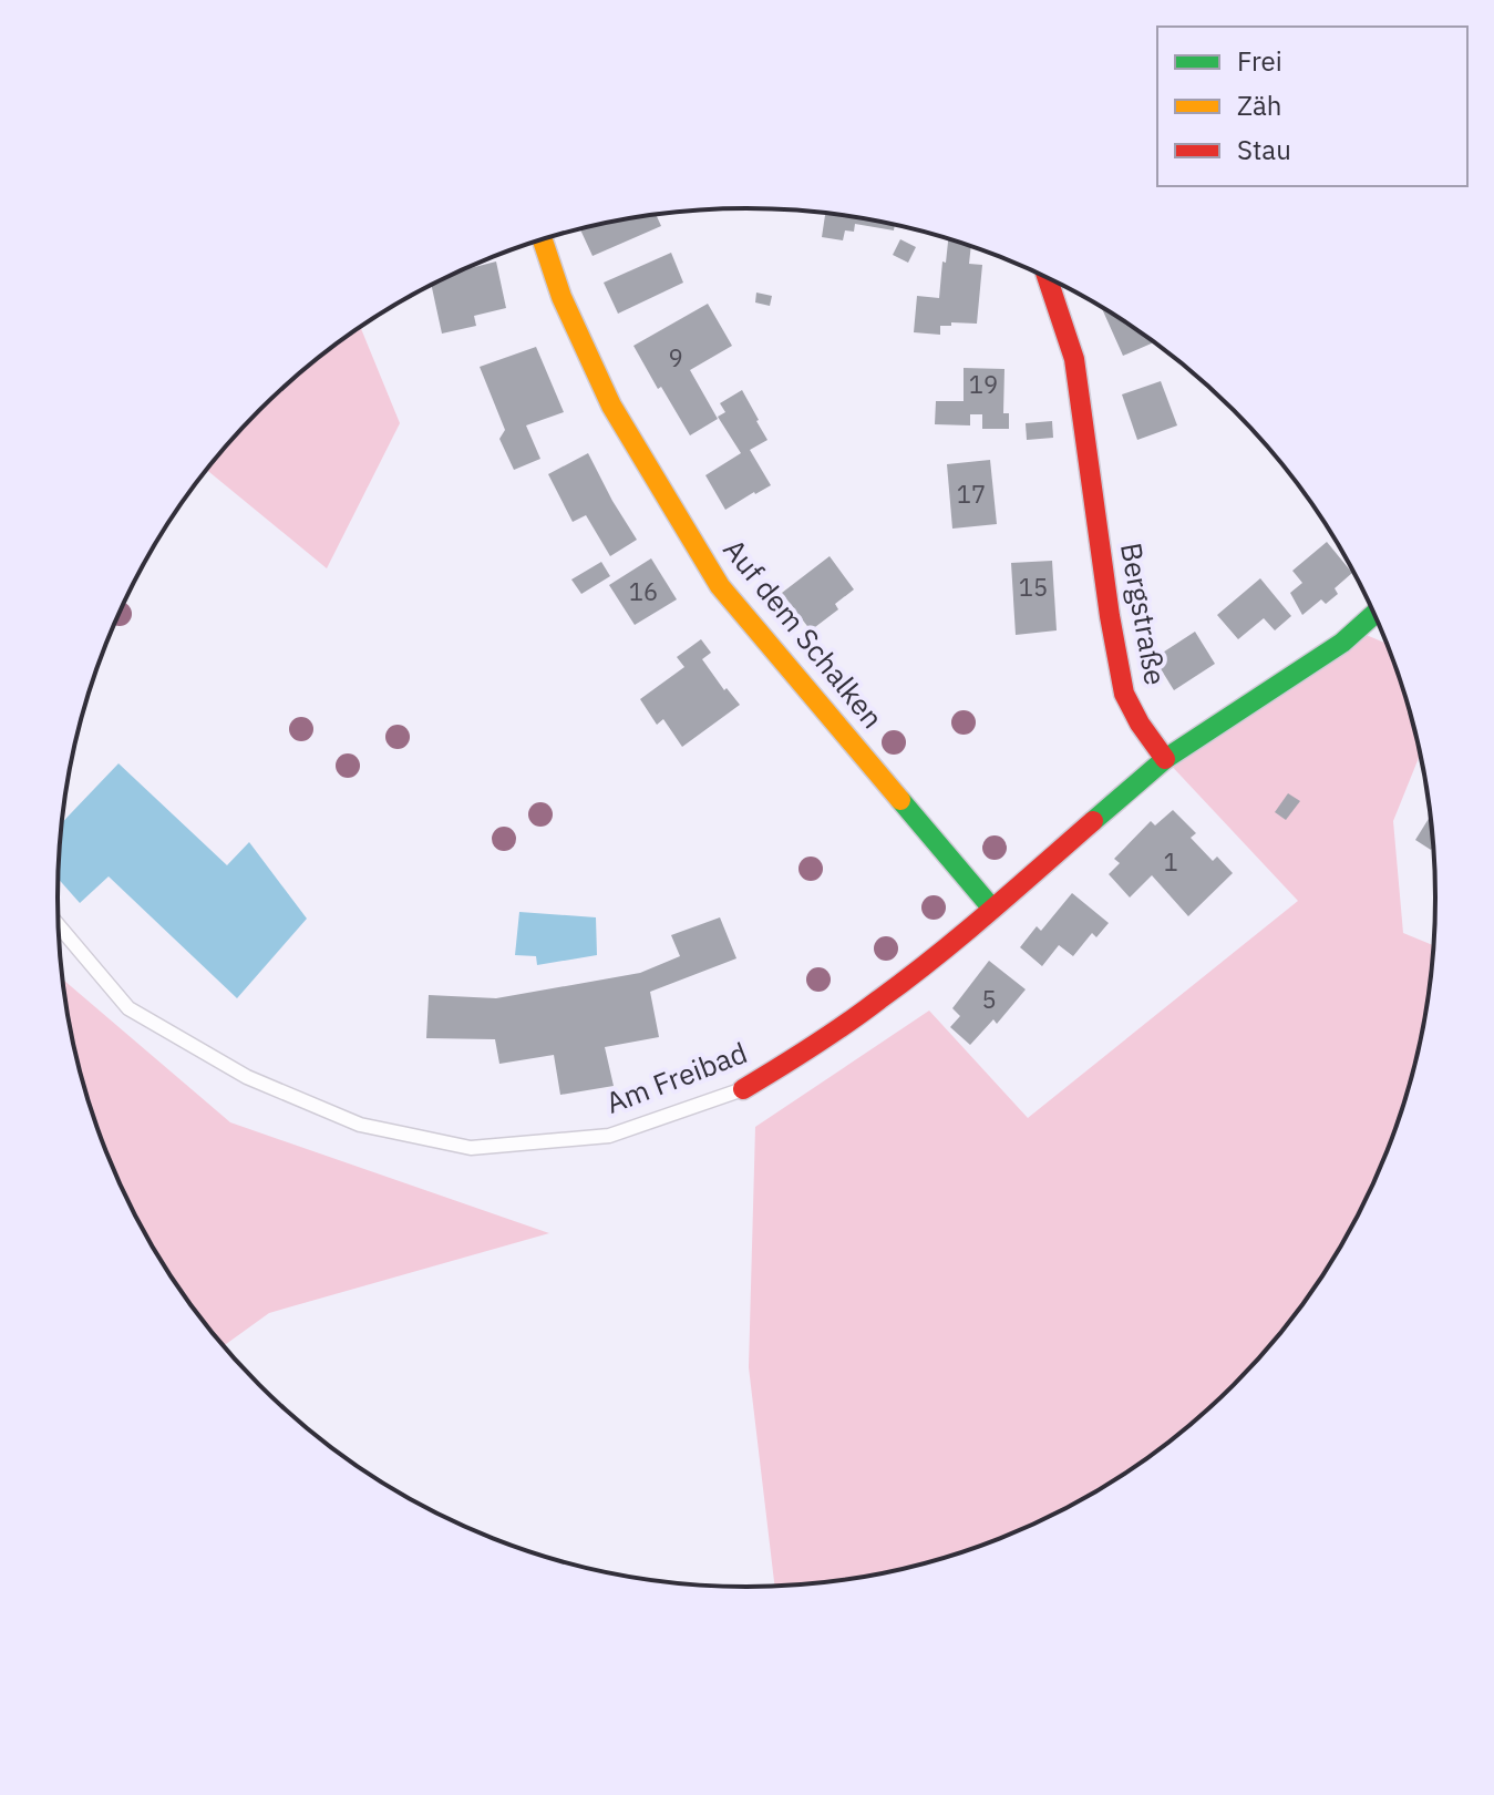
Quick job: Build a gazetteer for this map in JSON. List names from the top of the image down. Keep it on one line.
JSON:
{"streets":{"street":["Bergstraße","Auf dem Schalken","Am Freibad"]},"crossings":[["Bergstraße","Am Freibad"],["Auf dem Schalken","Am Freibad"]],"house_numbers":["9","19","17","15","16","1","5"],"legend":["Frei","Zäh","Stau"]}
